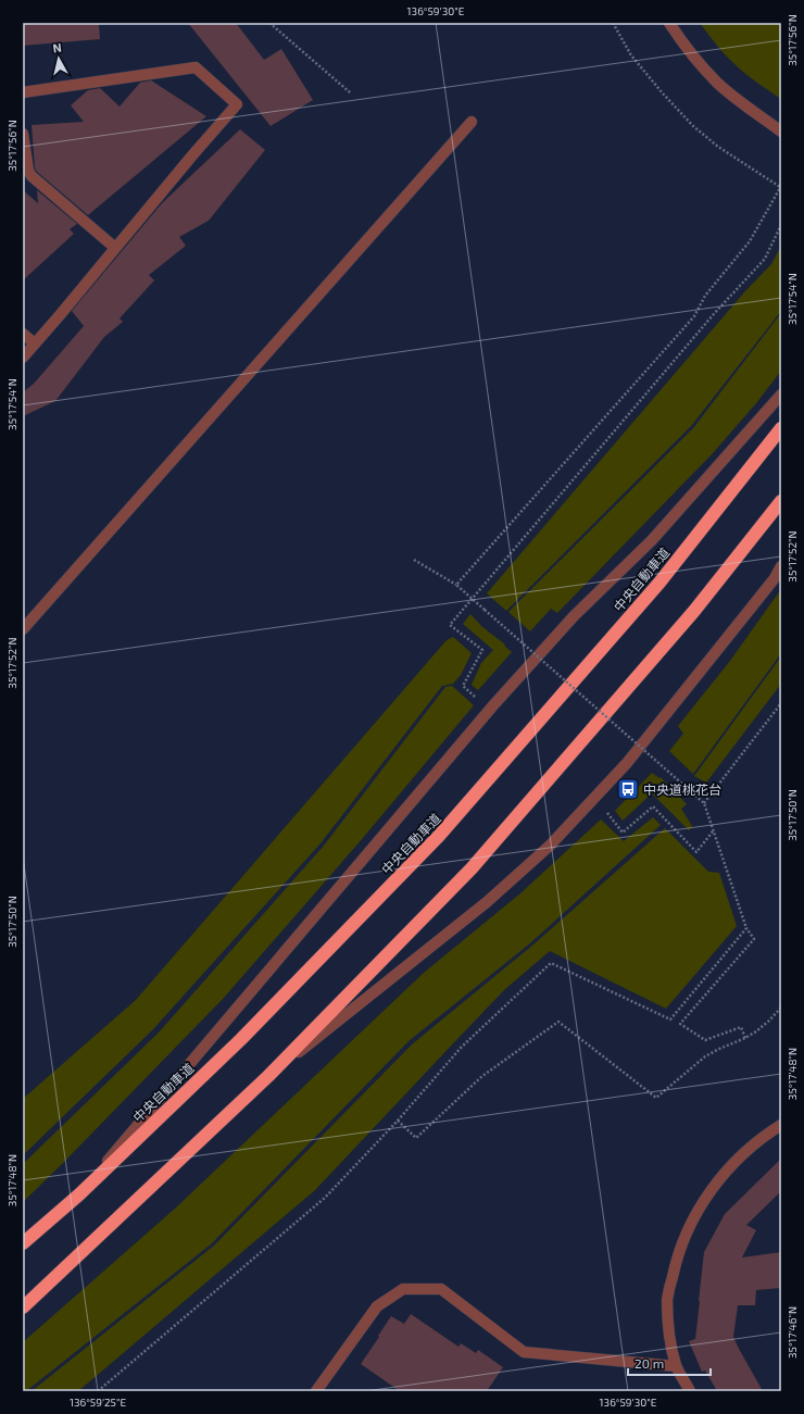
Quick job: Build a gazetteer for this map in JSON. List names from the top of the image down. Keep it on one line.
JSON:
{"streets":{"highway":["中央自動車道"]},"places":{"bus stop":["中央道桃花台"]},"scale_bar":"20 m","north":"top","coordinates":["136°59'30\"E","35°17'56\"N","35°17'54\"N","35°17'52\"N","35°17'50\"N","35°17'48\"N","35°17'46\"N","136°59'25\"E"]}
